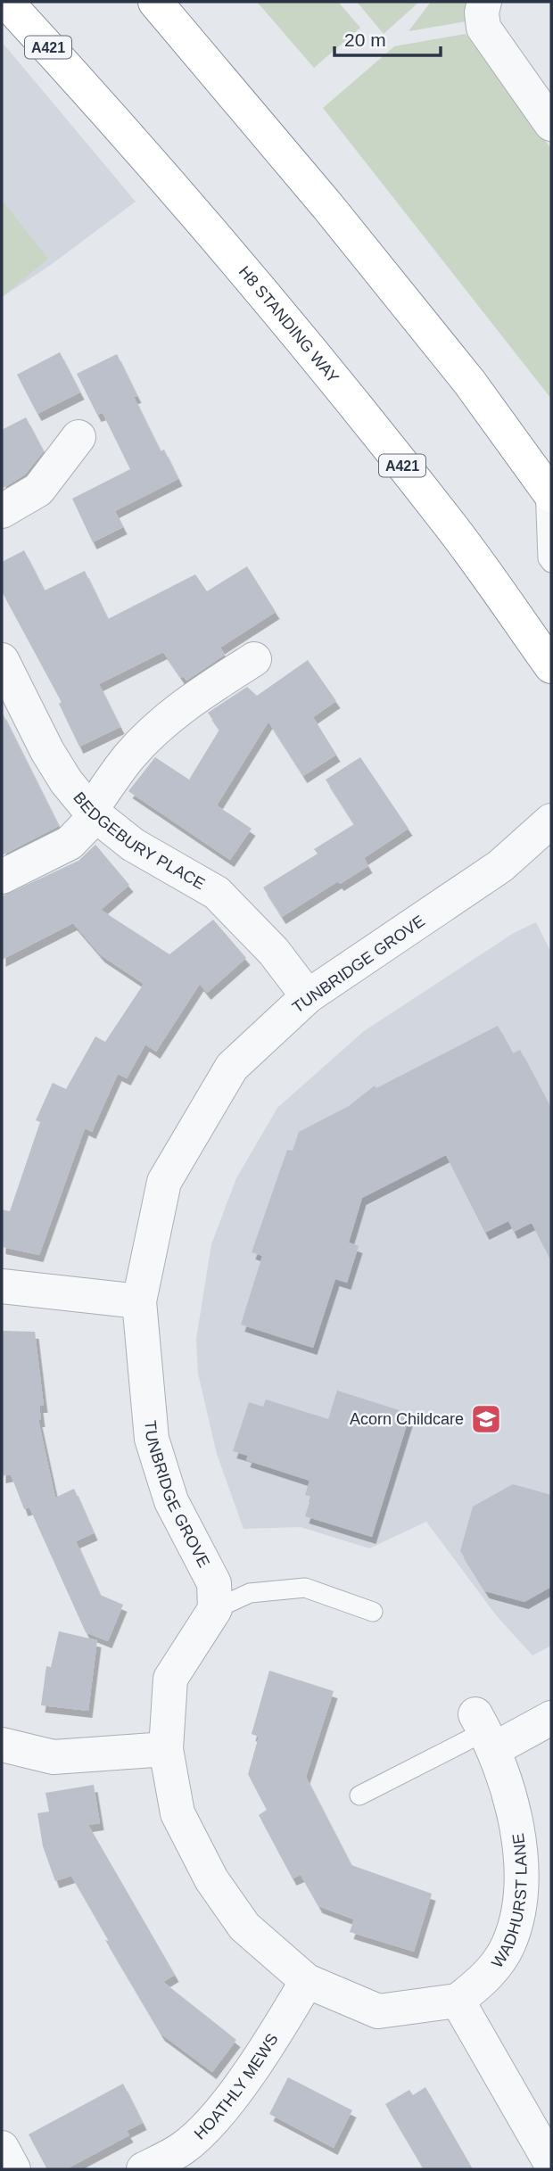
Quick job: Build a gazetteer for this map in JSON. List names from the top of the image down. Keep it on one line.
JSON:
{"streets":{"highway":["A421","H8 STANDING WAY"],"street":["BEDGEBURY PLACE","TUNBRIDGE GROVE","WADHURST LANE","HOATHLY MEWS"]},"crossings":[["BEDGEBURY PLACE","TUNBRIDGE GROVE"]],"places":{"school or university":["Acorn Childcare"]},"scale_bar":"20 m"}
